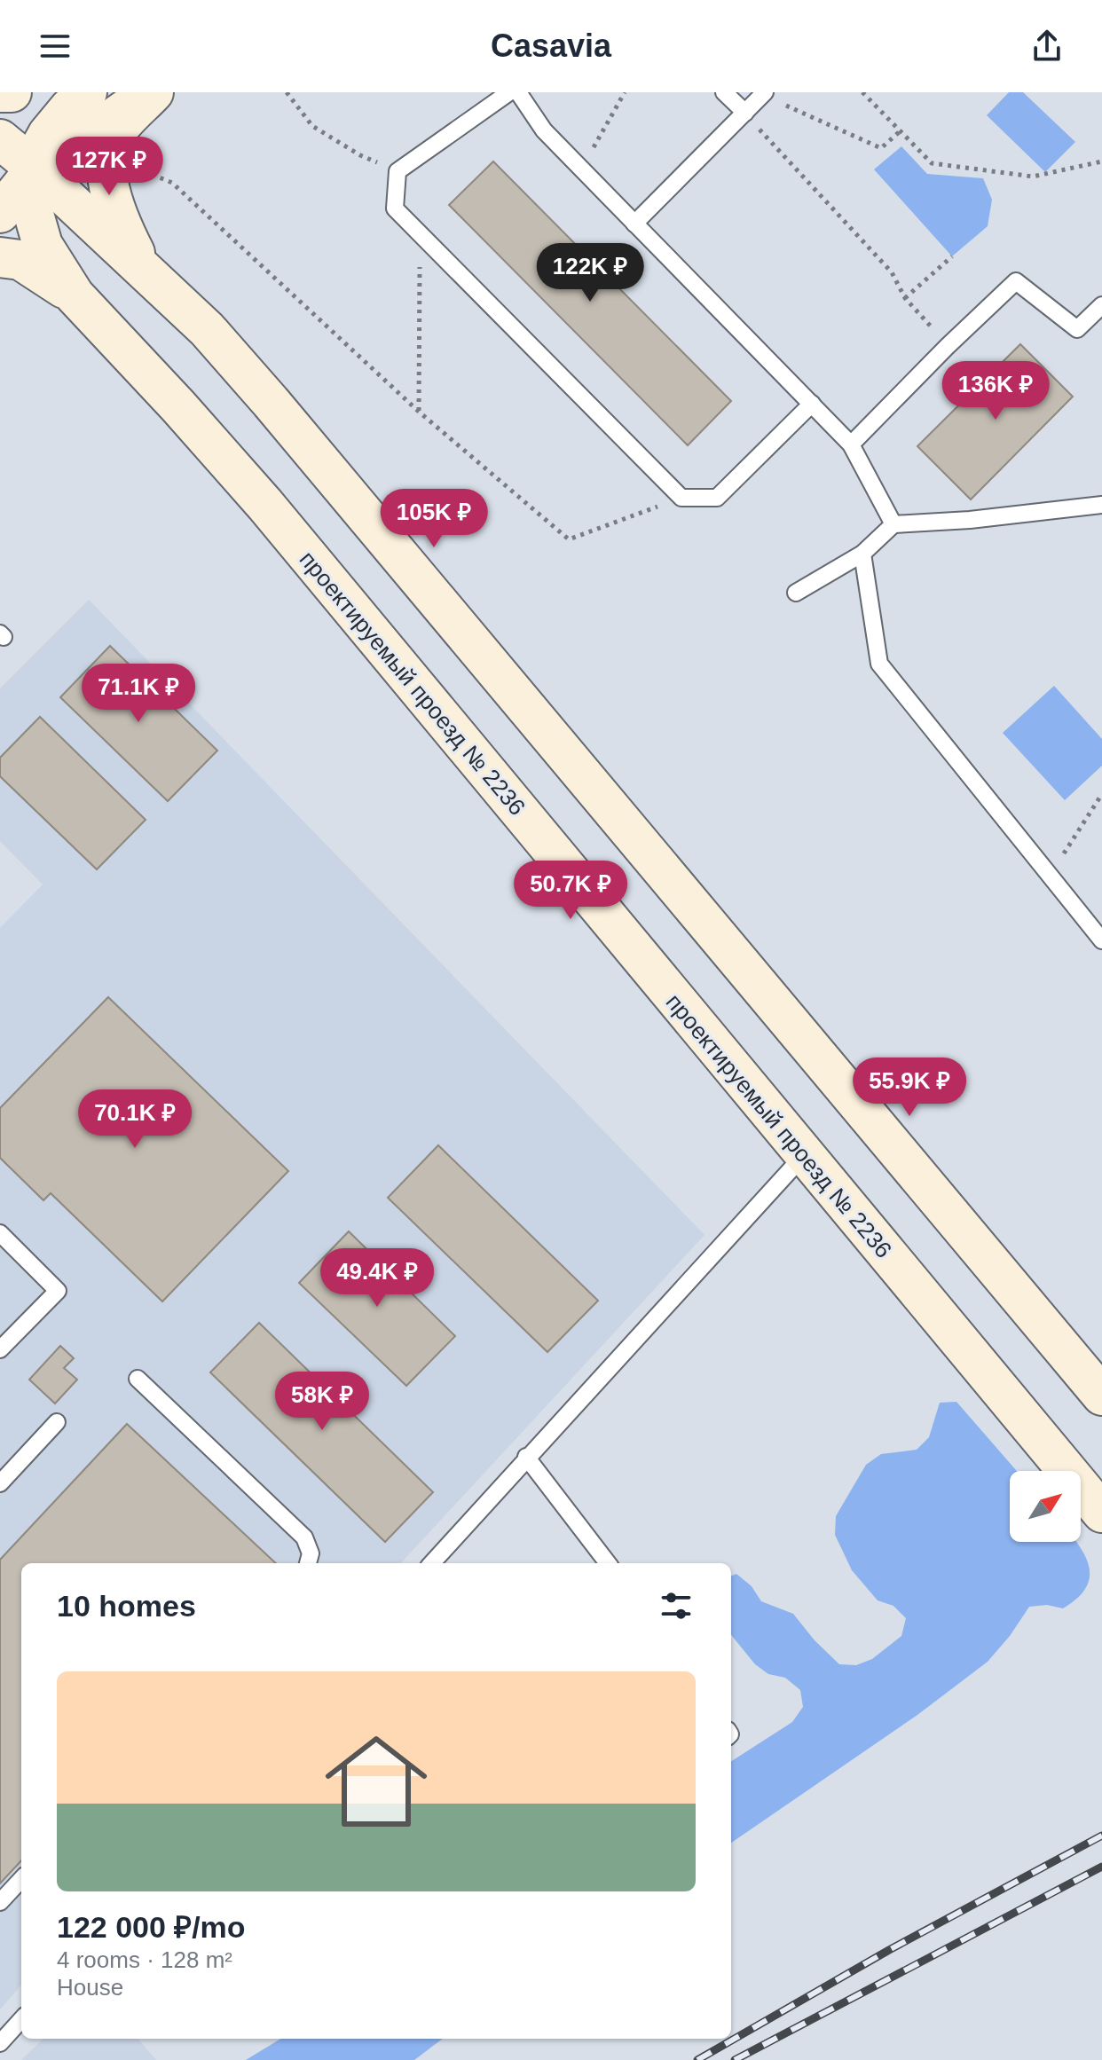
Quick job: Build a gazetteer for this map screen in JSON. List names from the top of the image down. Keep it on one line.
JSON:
{"streets":{"main road":["проектируемый проезд № 2236"]},"north":"top right","page":{"header":"Casavia","price":["127K ₽","122K ₽","136K ₽","105K ₽","71.1K ₽","50.7K ₽","55.9K ₽","70.1K ₽","49.4K ₽","58K ₽"],"heading":"10 homes","list":[{"name":"122 000 ₽/mo","note":"4 rooms · 128 m² · House"}]}}
